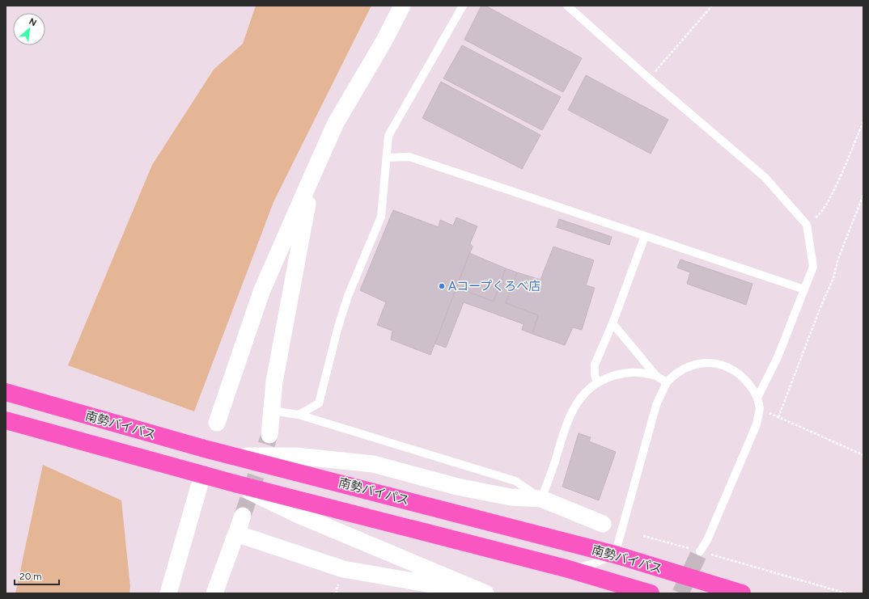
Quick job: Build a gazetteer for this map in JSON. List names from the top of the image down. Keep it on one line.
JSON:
{"streets":{"highway":["南勢バイパス"]},"places":["Aコープくろべ店"],"scale_bar":"20 m","north":"top right"}
